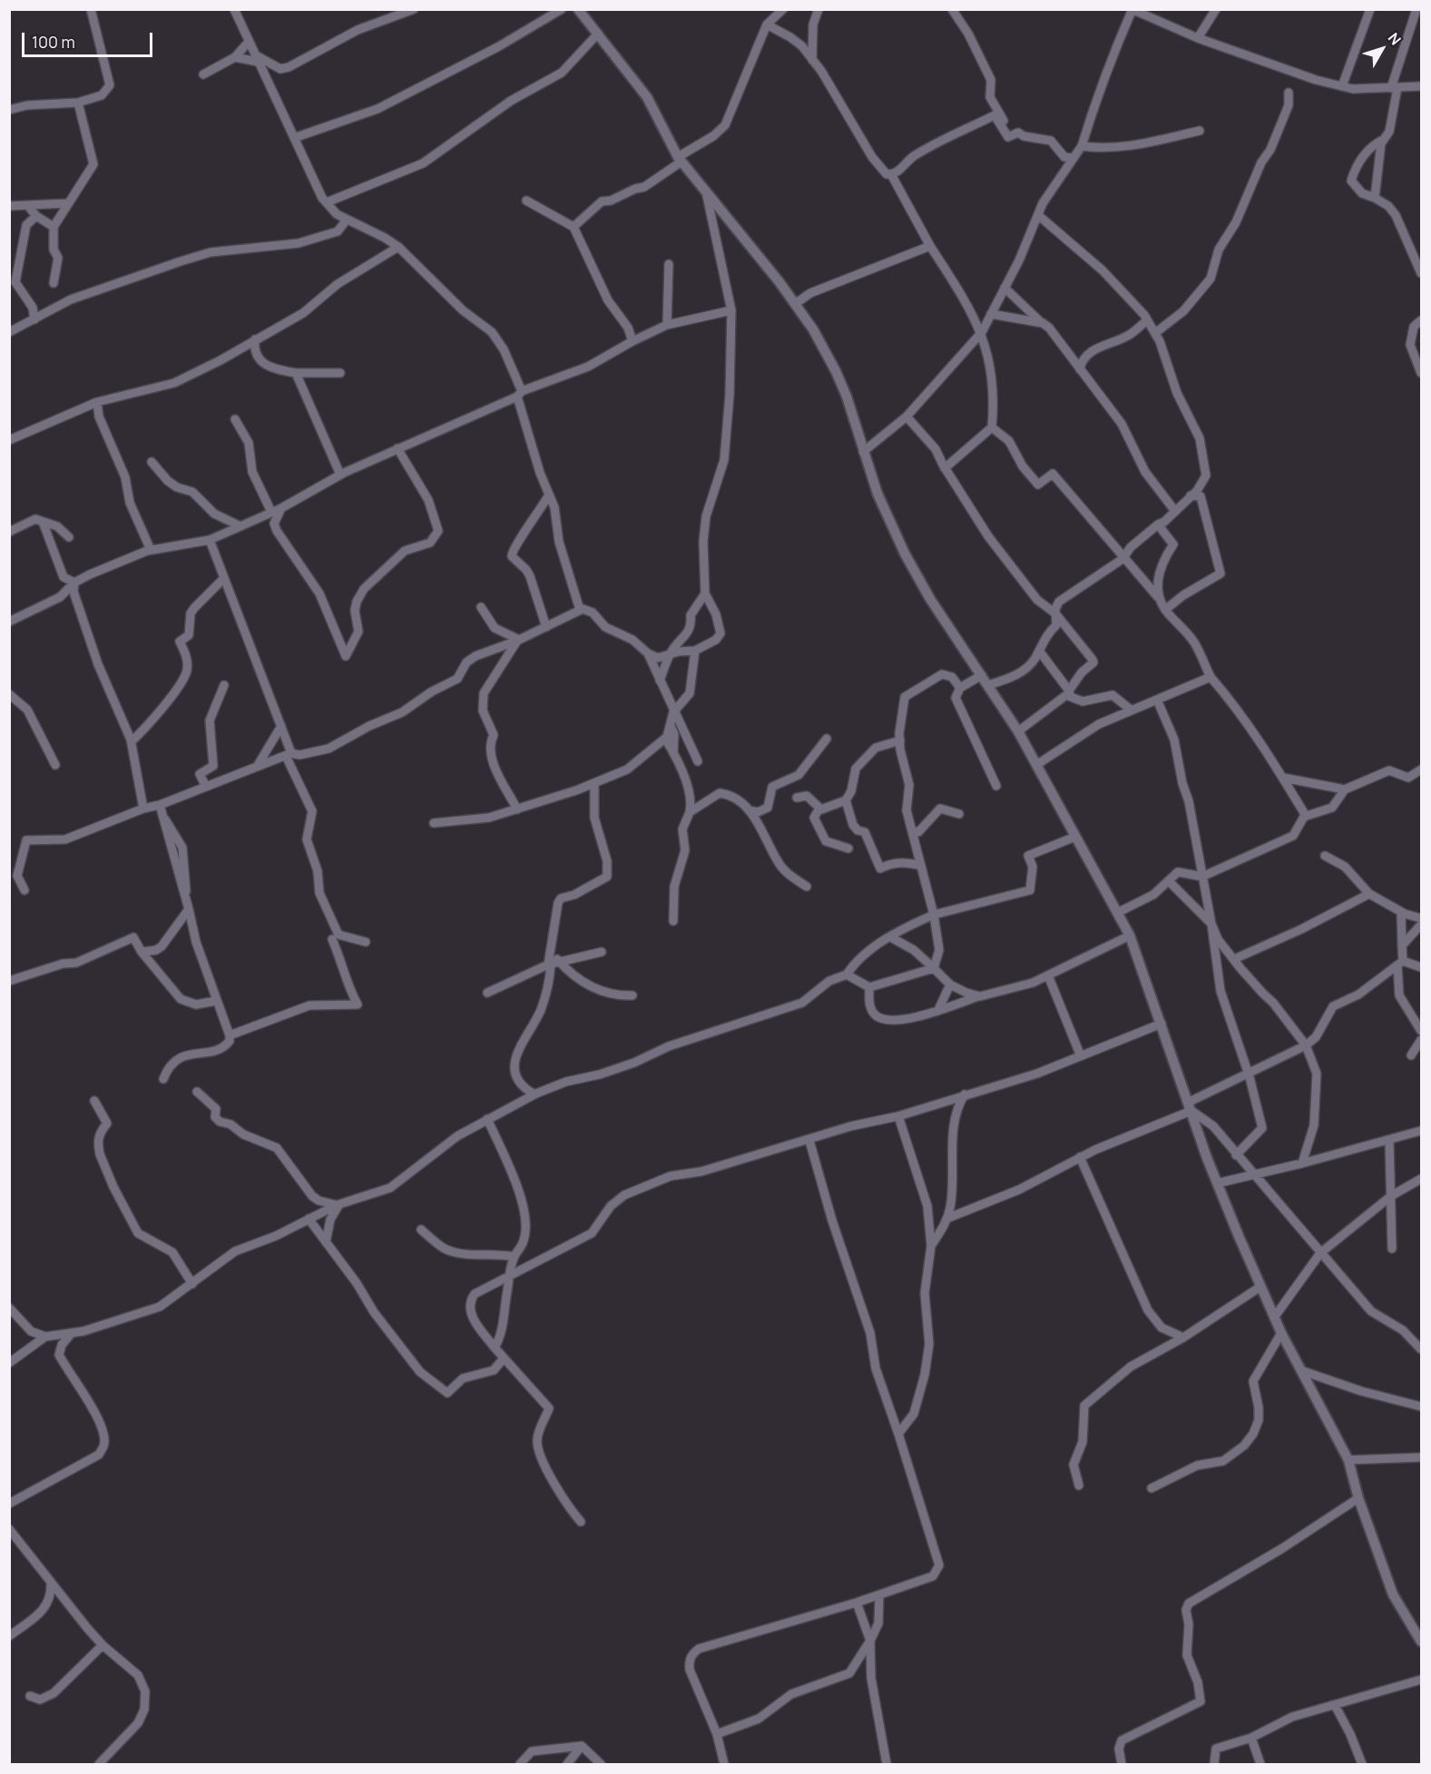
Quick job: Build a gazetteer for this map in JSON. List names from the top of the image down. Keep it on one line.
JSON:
{"scale_bar":"100 m","north":"top right"}
